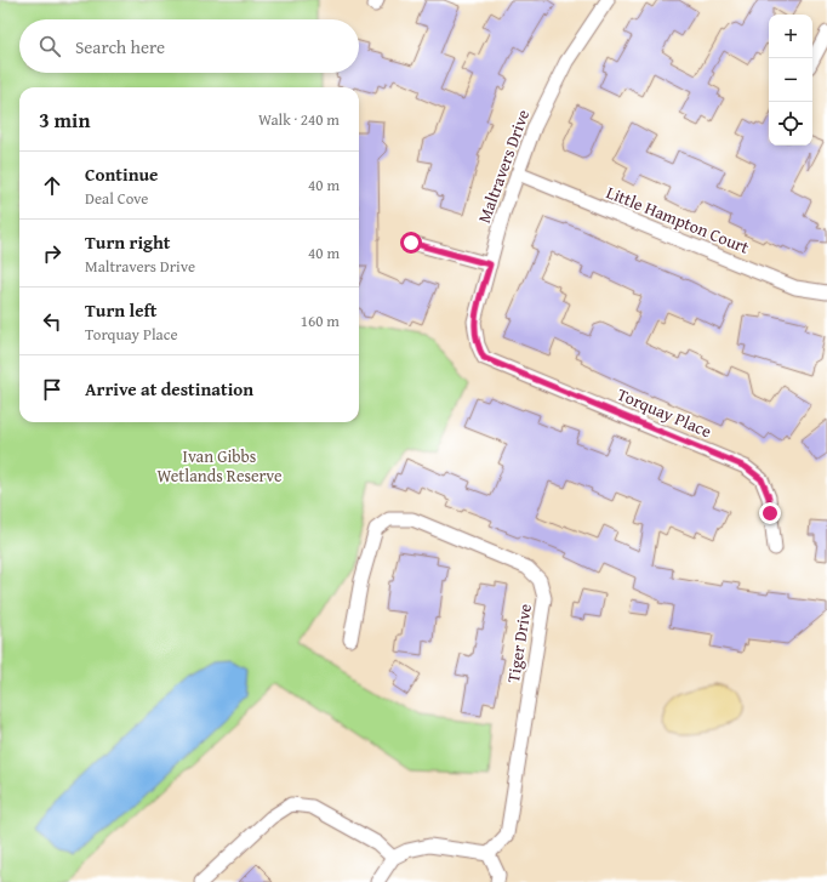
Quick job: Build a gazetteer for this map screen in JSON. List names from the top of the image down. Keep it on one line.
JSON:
{"streets":{"street":["Maltravers Drive","Little Hampton Court","Torquay Place","Tiger Drive"]},"crossings":[["Maltravers Drive","Little Hampton Court"],["Maltravers Drive","Torquay Place"]],"parks":["Ivan Gibbs Wetlands Reserve"],"page":{"map_buttons":["+","−"],"search":"Search here","heading":["3 min","Walk · 240 m"],"list":[["Continue","Deal Cove","40 m"],["Turn right","Maltravers Drive","40 m"],["Turn left","Torquay Place","160 m"],"Arrive at destination"]}}
